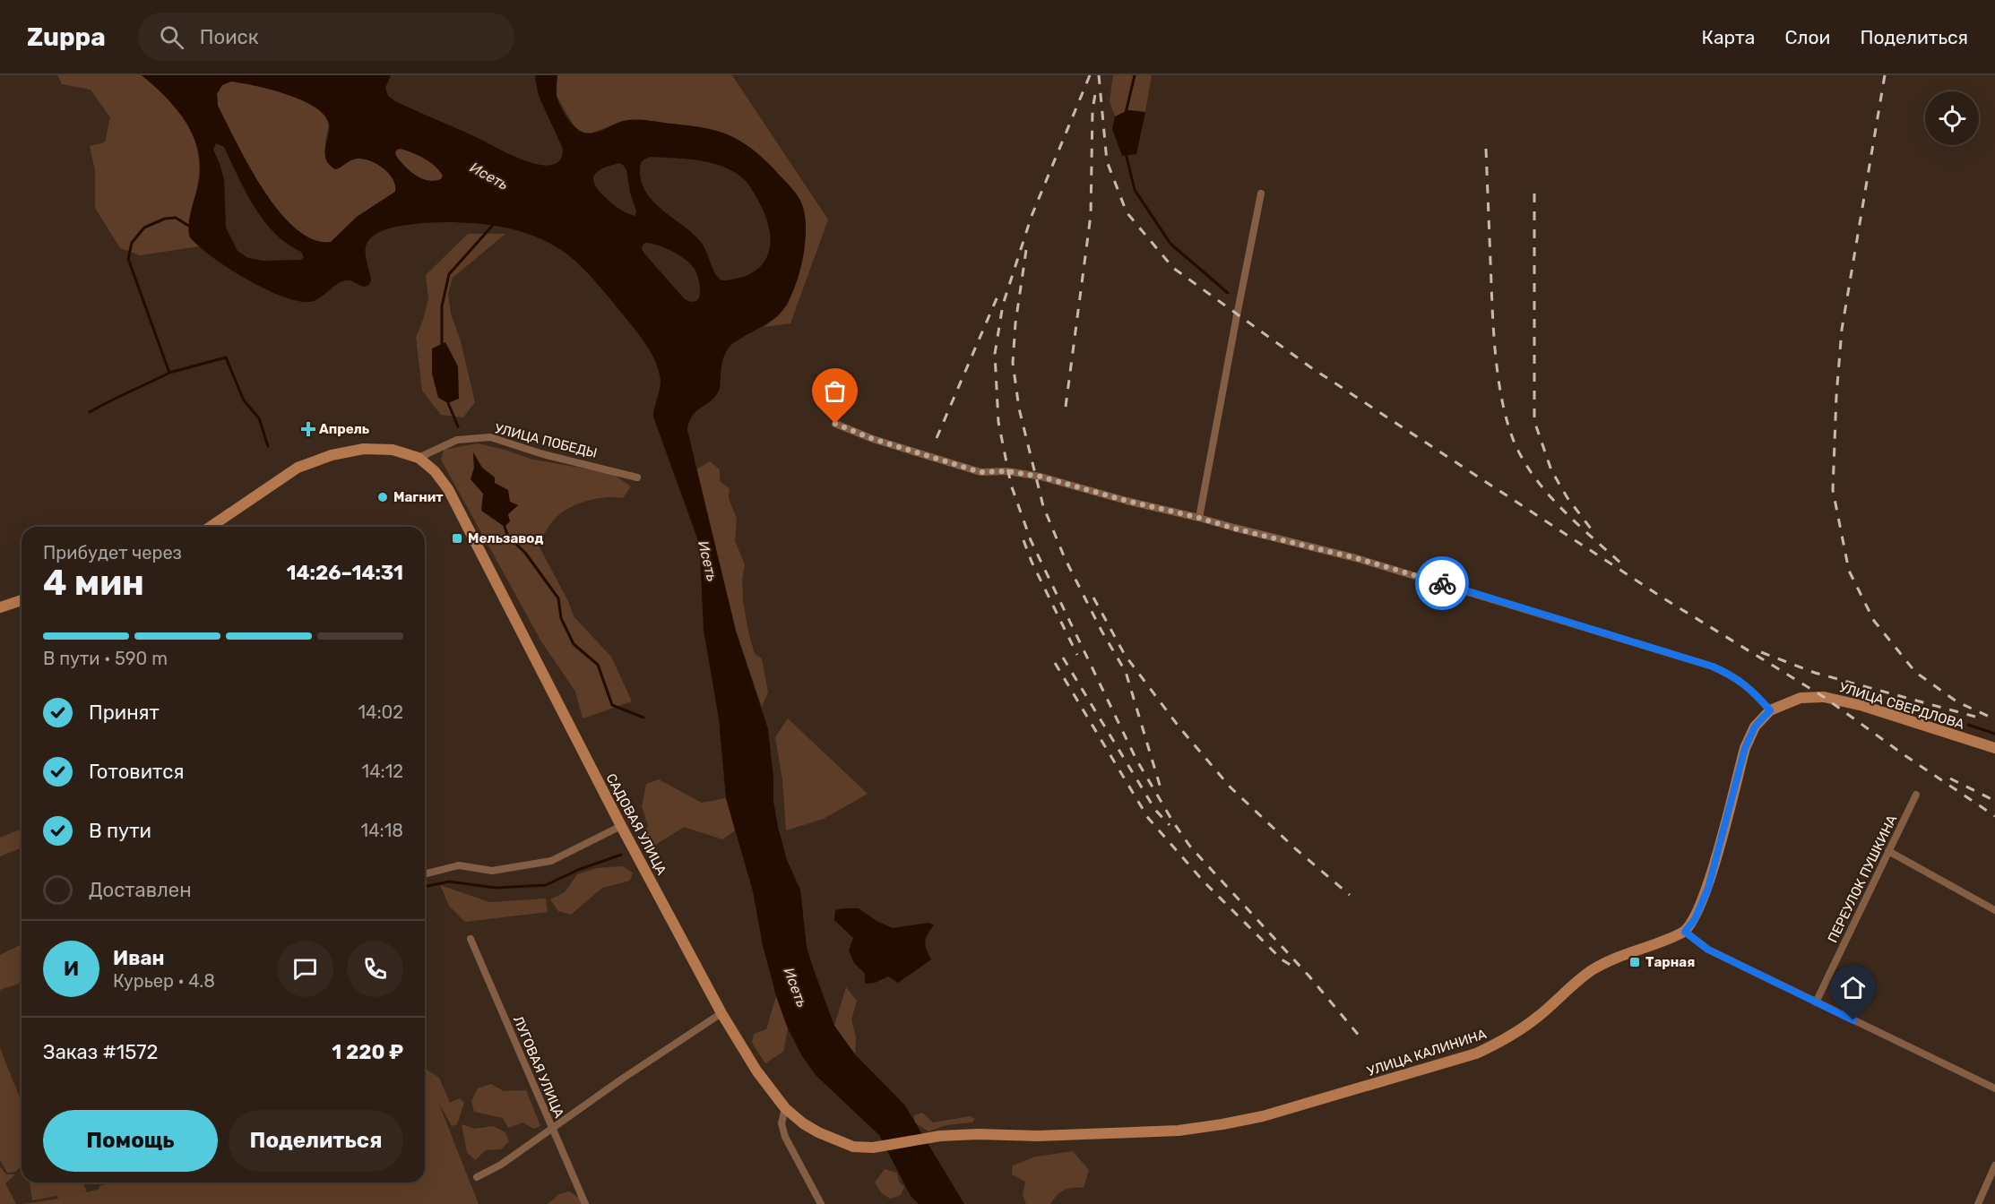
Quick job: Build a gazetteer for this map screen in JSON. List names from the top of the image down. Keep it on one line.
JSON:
{"streets":{"main road":["УЛИЦА СВЕРДЛОВА","САДОВАЯ УЛИЦА","УЛИЦА КАЛИНИНА"],"street":["УЛИЦА ПОБЕДЫ","ПЕРЕУЛОК ПУШКИНА","ЛУГОВАЯ УЛИЦА"]},"crossings":[["УЛИЦА ПОБЕДЫ","САДОВАЯ УЛИЦА"],["САДОВАЯ УЛИЦА","УЛИЦА КАЛИНИНА"]],"water":["Исеть"],"places":{"health":["Апрель"],"other":["Магнит"],"transit":["Мельзавод","Тарная"]},"page":{"header":"Zuppa","search":"Поиск","nav":["Карта","Слои","Поделиться"],"heading":["4 мин","Прибудет через","14:26–14:31"],"panel":["Иван","Курьер · 4.8","Заказ #1572","1 220 ₽"],"bar":"В пути · 590 m","list":[["Принят","14:02"],["Готовится","14:12"],["В пути","14:18"],"Доставлен"],"round":"И","buttons":["Помощь","Поделиться"]}}
